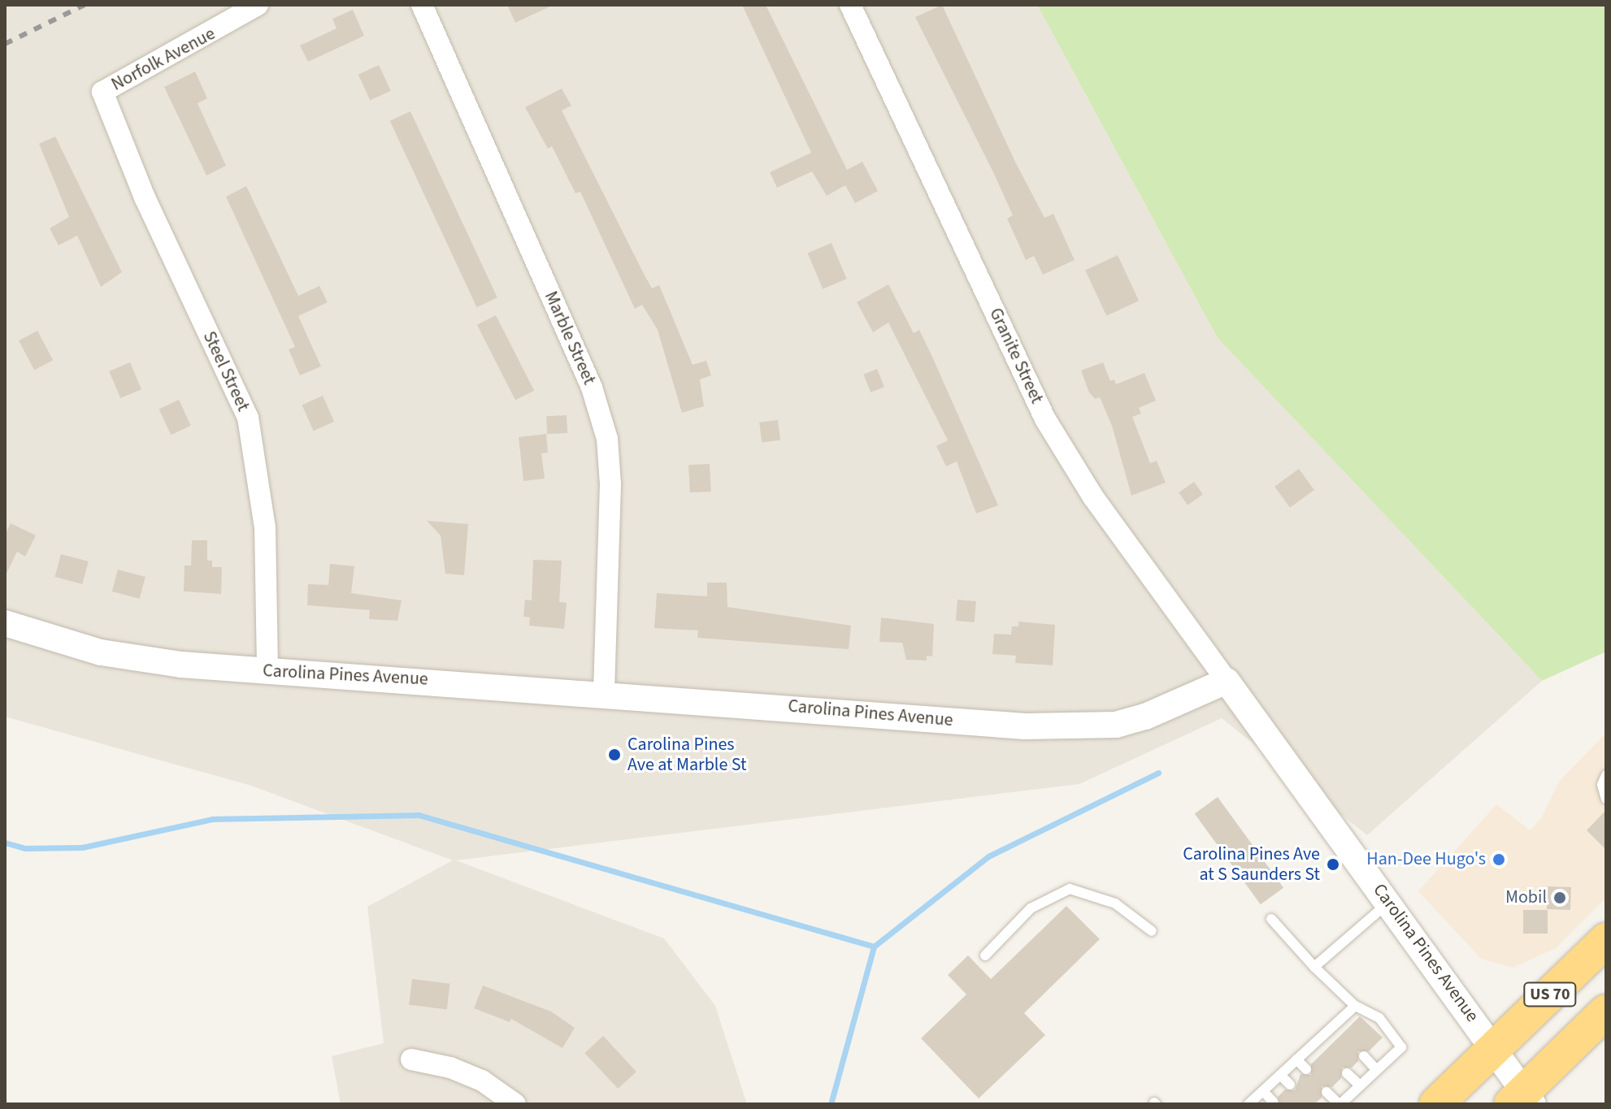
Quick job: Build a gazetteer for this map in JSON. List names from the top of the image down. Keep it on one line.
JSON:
{"streets":{"highway":["US 70"],"street":["Norfolk Avenue","Marble Street","Granite Street","Steel Street","Carolina Pines Avenue"]},"crossings":[["Norfolk Avenue","Steel Street"],["Marble Street","Carolina Pines Avenue"],["Granite Street","Carolina Pines Avenue"],["Steel Street","Carolina Pines Avenue"],["Carolina Pines Avenue","US 70"]],"places":["Carolina Pines Ave at Marble St","Han-Dee Hugo's","Carolina Pines Ave at S Saunders St","Mobil"]}
